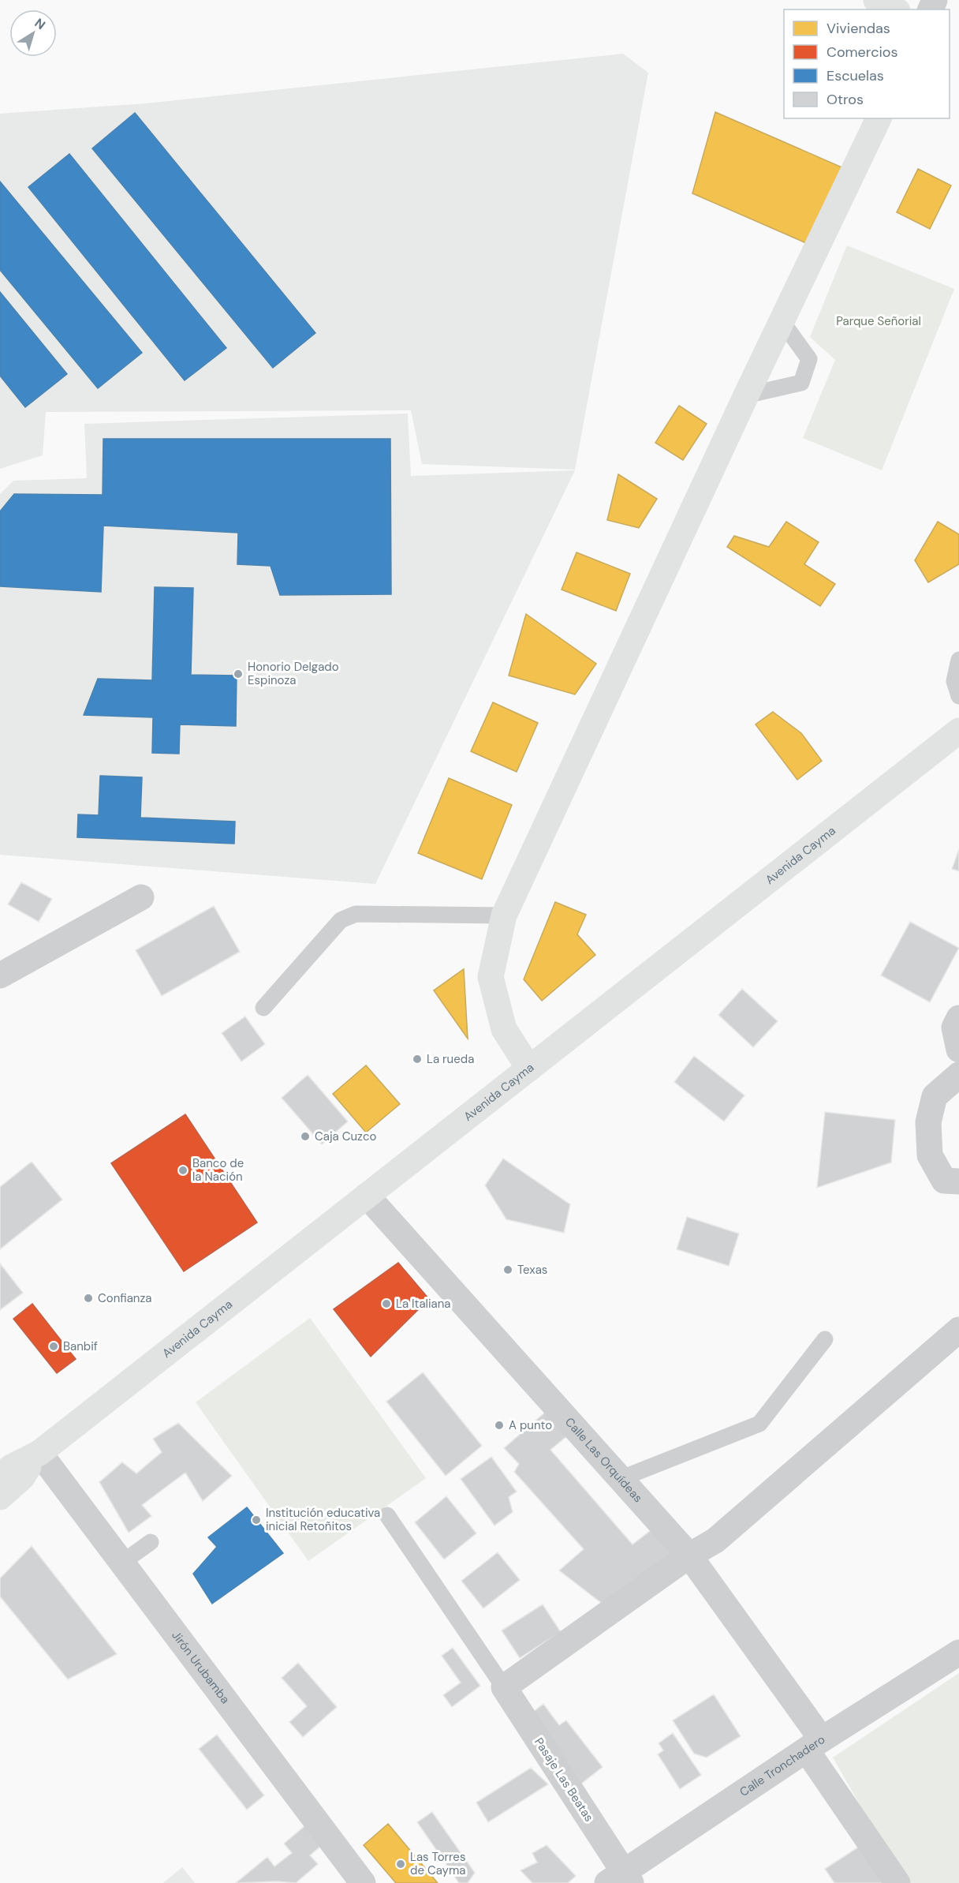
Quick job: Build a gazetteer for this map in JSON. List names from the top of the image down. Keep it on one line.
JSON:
{"streets":{"main road":["Avenida Cayma"],"street":["Calle Las Orquídeas","Jirón Urubamba","Calle Tronchadero","Pasaje Las Beatas"]},"crossings":[["Avenida Cayma","Calle Las Orquídeas"],["Avenida Cayma","Jirón Urubamba"],["Calle Las Orquídeas","Calle Tronchadero"],["Calle Tronchadero","Pasaje Las Beatas"]],"parks":["Parque Señorial"],"places":["Honorio Delgado Espinoza","La rueda","Caja Cuzco","Banco de la Nación","Texas","Confianza","La Italiana","Banbif","A punto","Institución educativa inicial Retoñitos","Las Torres de Cayma"],"legend":["Viviendas","Comercios","Escuelas","Otros"],"north":"top right"}
